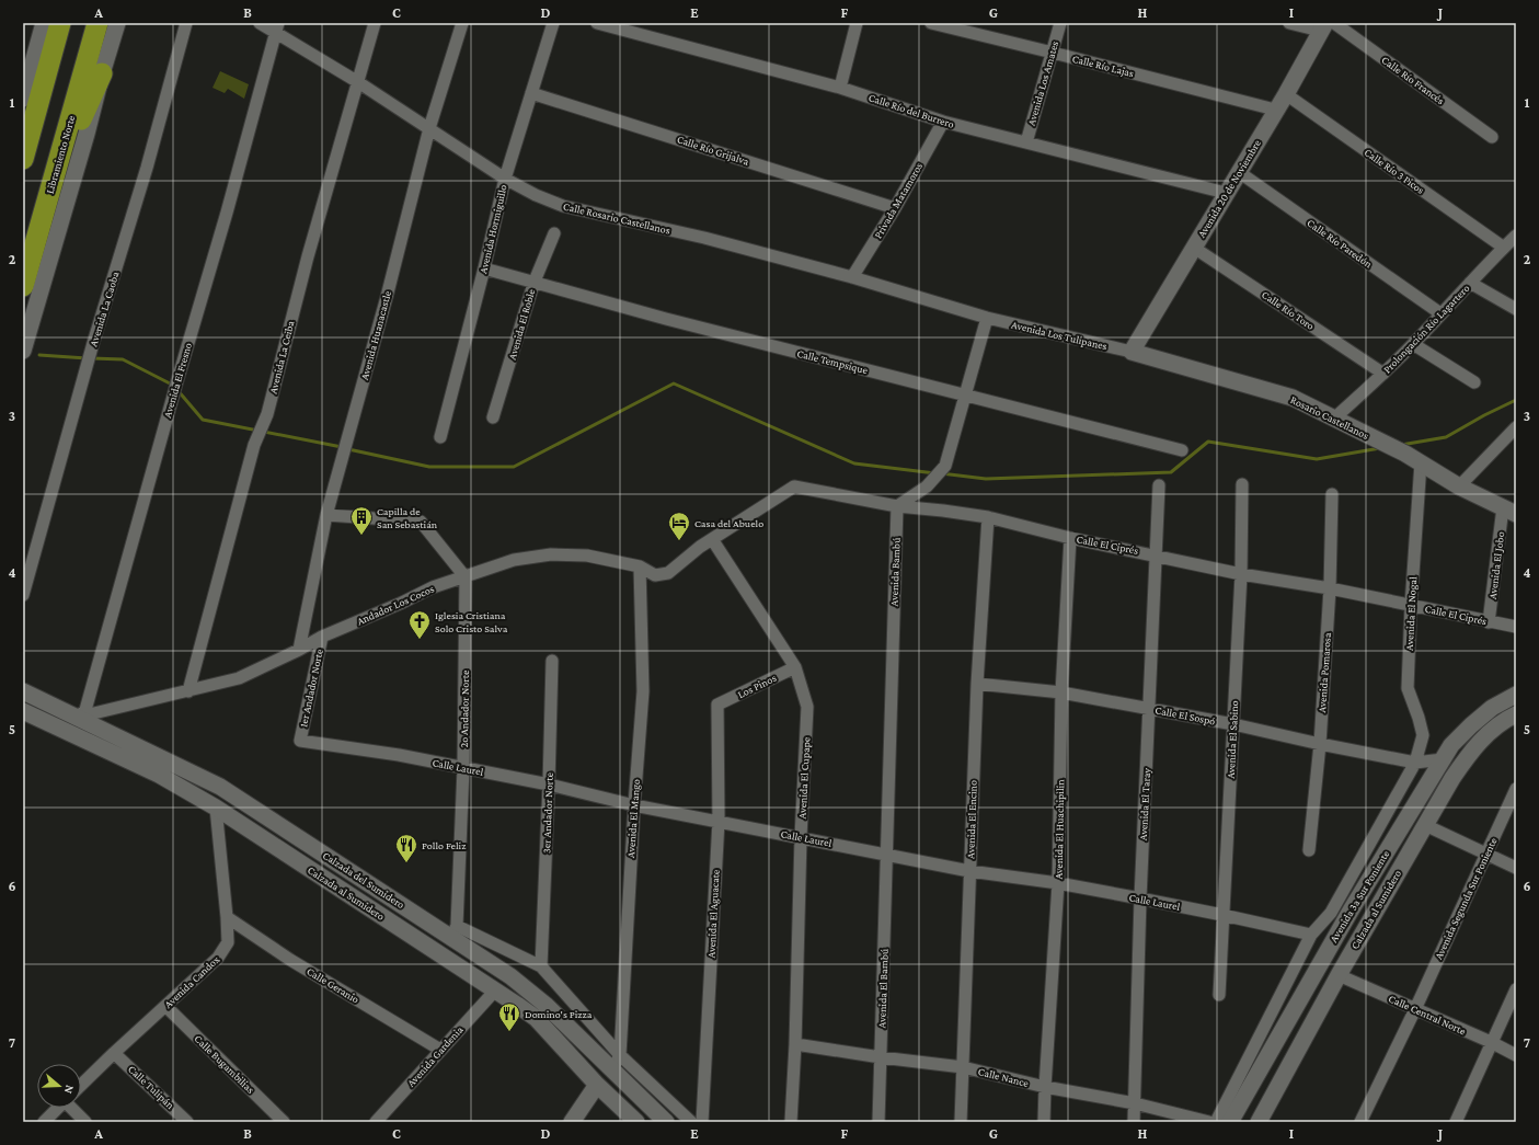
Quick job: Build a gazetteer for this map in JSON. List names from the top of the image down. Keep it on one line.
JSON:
{"streets":{"highway":["Libramiento Norte"],"main road":["Avenida 20 de Noviembre","Rosario Castellanos","Calzada del Sumidero","Calzada al Sumidero","Avenida 3a Sur Poniente"],"street":["Calle Río Lajas","Calle Río Francés","Avenida Los Amates","Calle Río del Burrero","Calle Río Grijalva","Calle Río 3 Picos","Privada Matamoros","Calle Rosario Castellanos","Avenida Hormiguillo","Calle Río Paredón","Avenida La Caoba","Calle Río Toro","Avenida El Roble","Prolongación Río Lagartero","Avenida Huanacastle","Avenida Los Tulipanes","Avenida La Ceiba","Calle Tempsique","Avenida El Fresno","Calle El Ciprés","Avenida El Jobo","Avenida Bambú","Andador Los Cocos","Avenida El Nogal","Avenida Pomarosa","Los Pinos","1er Andador Norte","2o Andador Norte","Calle El Sospó","Avenida El Sabino","Calle Laurel","Avenida El Cupape","Avenida El Taray","3er Andador Norte","Avenida El Mango","Avenida El Encino","Avenida El Huachipilin","Avenida Segunda Sur Poniente","Avenida El Aguacate","Avenida Candox","Calle Geranio","Avenida El Bambú","Calle Central Norte","Avenida Gardenia","Calle Bugambilias","Calle Nance","Calle Tulipán"]},"crossings":[["Calle Río Lajas","Avenida Los Amates"],["Calle Río Lajas","Avenida 20 de Noviembre"],["Calle Río Francés","Avenida 20 de Noviembre"],["Avenida Los Amates","Calle Río del Burrero"],["Calle Río del Burrero","Avenida 20 de Noviembre"],["Calle Río del Burrero","Privada Matamoros"],["Calle Río Grijalva","Privada Matamoros"],["Calle Río Grijalva","Avenida Hormiguillo"],["Calle Río 3 Picos","Avenida 20 de Noviembre"],["Calle Río 3 Picos","Prolongación Río Lagartero"],["Avenida 20 de Noviembre","Calle Río Paredón"],["Avenida 20 de Noviembre","Calle Río Toro"],["Avenida 20 de Noviembre","Avenida Los Tulipanes"],["Avenida 20 de Noviembre","Rosario Castellanos"],["Privada Matamoros","Calle Rosario Castellanos"],["Calle Rosario Castellanos","Avenida Hormiguillo"],["Calle Rosario Castellanos","Avenida Huanacastle"],["Calle Rosario Castellanos","Avenida Los Tulipanes"],["Calle Rosario Castellanos","Avenida La Ceiba"],["Calle Rosario Castellanos","Avenida El Fresno"],["Avenida Hormiguillo","Calle Tempsique"],["Calle Río Paredón","Prolongación Río Lagartero"],["Calle Río Toro","Prolongación Río Lagartero"],["Avenida El Roble","Calle Tempsique"],["Prolongación Río Lagartero","Rosario Castellanos"],["Avenida Huanacastle","Andador Los Cocos"],["Avenida Los Tulipanes","Rosario Castellanos"],["Avenida La Ceiba","Andador Los Cocos"],["Avenida El Fresno","Andador Los Cocos"],["Avenida El Fresno","Calzada del Sumidero"],["Avenida El Fresno","Calzada al Sumidero"],["Rosario Castellanos","Avenida El Jobo"],["Rosario Castellanos","Avenida El Nogal"],["Calle El Ciprés","Avenida El Jobo"],["Calle El Ciprés","Avenida Bambú"],["Calle El Ciprés","Andador Los Cocos"],["Calle El Ciprés","Avenida El Nogal"],["Calle El Ciprés","Avenida Pomarosa"],["Calle El Ciprés","Avenida El Sabino"],["Calle El Ciprés","Avenida El Cupape"],["Calle El Ciprés","Avenida El Taray"],["Calle El Ciprés","Avenida El Encino"],["Calle El Ciprés","Avenida El Huachipilin"],["Avenida Bambú","Calle Laurel"],["Avenida Bambú","Avenida El Bambú"],["Andador Los Cocos","1er Andador Norte"],["Andador Los Cocos","2o Andador Norte"],["Andador Los Cocos","Avenida El Cupape"],["Andador Los Cocos","Avenida El Mango"],["Andador Los Cocos","Calzada del Sumidero"],["Avenida El Nogal","Calle El Sospó"],["Avenida El Nogal","Calle Laurel"],["Avenida Pomarosa","Calle El Sospó"],["Los Pinos","Avenida El Cupape"],["Los Pinos","Avenida El Aguacate"],["1er Andador Norte","Calle Laurel"],["2o Andador Norte","Calle Laurel"],["2o Andador Norte","Calzada del Sumidero"],["Calle El Sospó","Avenida El Sabino"],["Calle El Sospó","Avenida El Taray"],["Calle El Sospó","Avenida El Encino"],["Calle El Sospó","Avenida El Huachipilin"],["Calle El Sospó","Avenida 3a Sur Poniente"],["Avenida El Sabino","Calle Laurel"],["Calle Laurel","Avenida El Cupape"],["Calle Laurel","Avenida El Taray"],["Calle Laurel","3er Andador Norte"],["Calle Laurel","Avenida El Mango"],["Calle Laurel","Avenida El Encino"],["Calle Laurel","Avenida El Huachipilin"],["Calle Laurel","Avenida El Aguacate"],["Calle Laurel","Avenida El Bambú"],["Avenida El Cupape","Calle Nance"],["Avenida El Taray","Calle Nance"],["Avenida El Mango","Calzada del Sumidero"],["Avenida El Encino","Calle Nance"],["Avenida El Huachipilin","Calle Nance"],["Calzada al Sumidero","Avenida Candox"],["Calzada al Sumidero","Calle Central Norte"],["Calzada al Sumidero","Avenida Gardenia"],["Avenida Segunda Sur Poniente","Calle Central Norte"],["Avenida Candox","Calle Geranio"],["Avenida Candox","Calle Bugambilias"],["Avenida Candox","Calle Tulipán"],["Calle Geranio","Avenida Gardenia"],["Avenida El Bambú","Calle Nance"]],"places":{"building":["Capilla de San Sebastián"],"hotel":["Casa del Abuelo"],"church":["Iglesia Cristiana Solo Cristo Salva"],"restaurant":["Pollo Feliz","Domino's Pizza"]},"north":"right","grid":{"columns":["A","B","C","D","E","F","G","H","I","J"],"rows":["1","2","3","4","5","6","7"]}}
